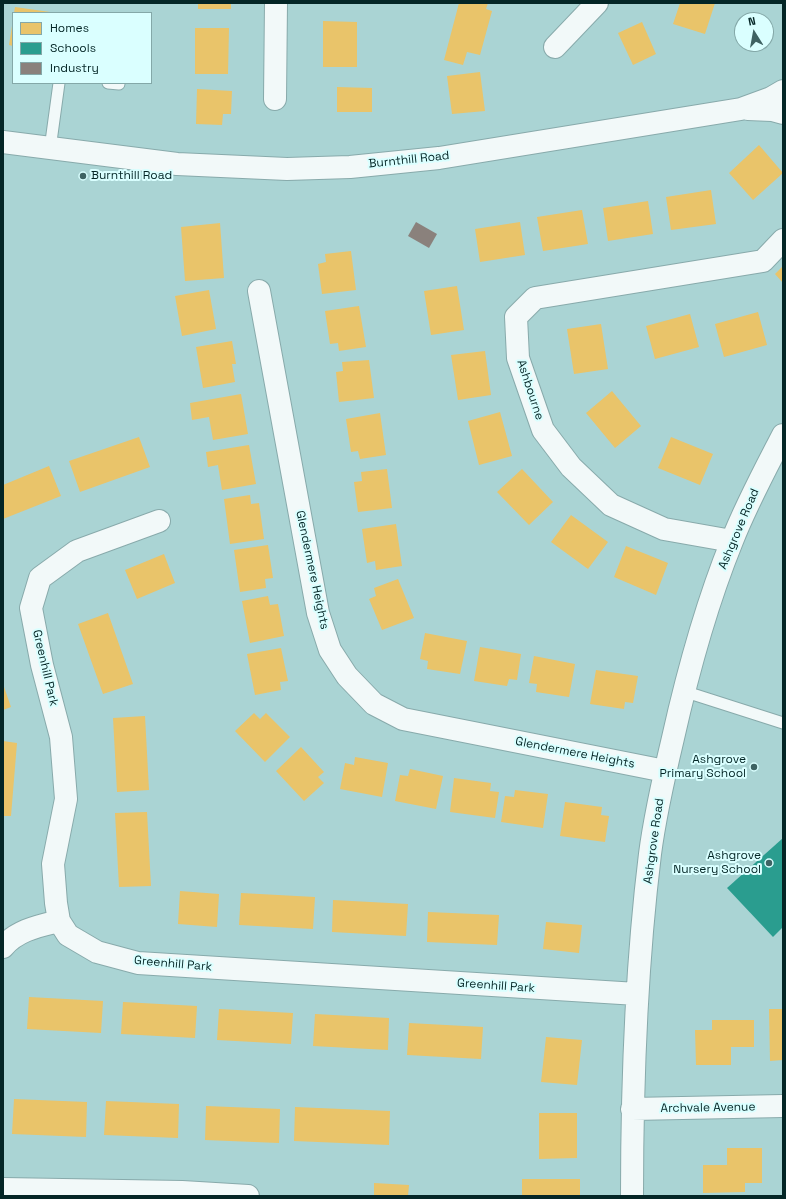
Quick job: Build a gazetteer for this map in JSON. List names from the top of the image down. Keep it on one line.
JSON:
{"streets":{"street":["Burnthill Road","Ashbourne","Ashgrove Road","Glendermere Heights","Greenhill Park","Archvale Avenue"]},"crossings":[["Ashbourne","Ashgrove Road"],["Ashgrove Road","Glendermere Heights"],["Ashgrove Road","Greenhill Park"],["Ashgrove Road","Archvale Avenue"]],"places":["Burnthill Road","Ashgrove Primary School","Ashgrove Nursery School"],"legend":["Homes","Schools","Industry"],"north":"top"}
